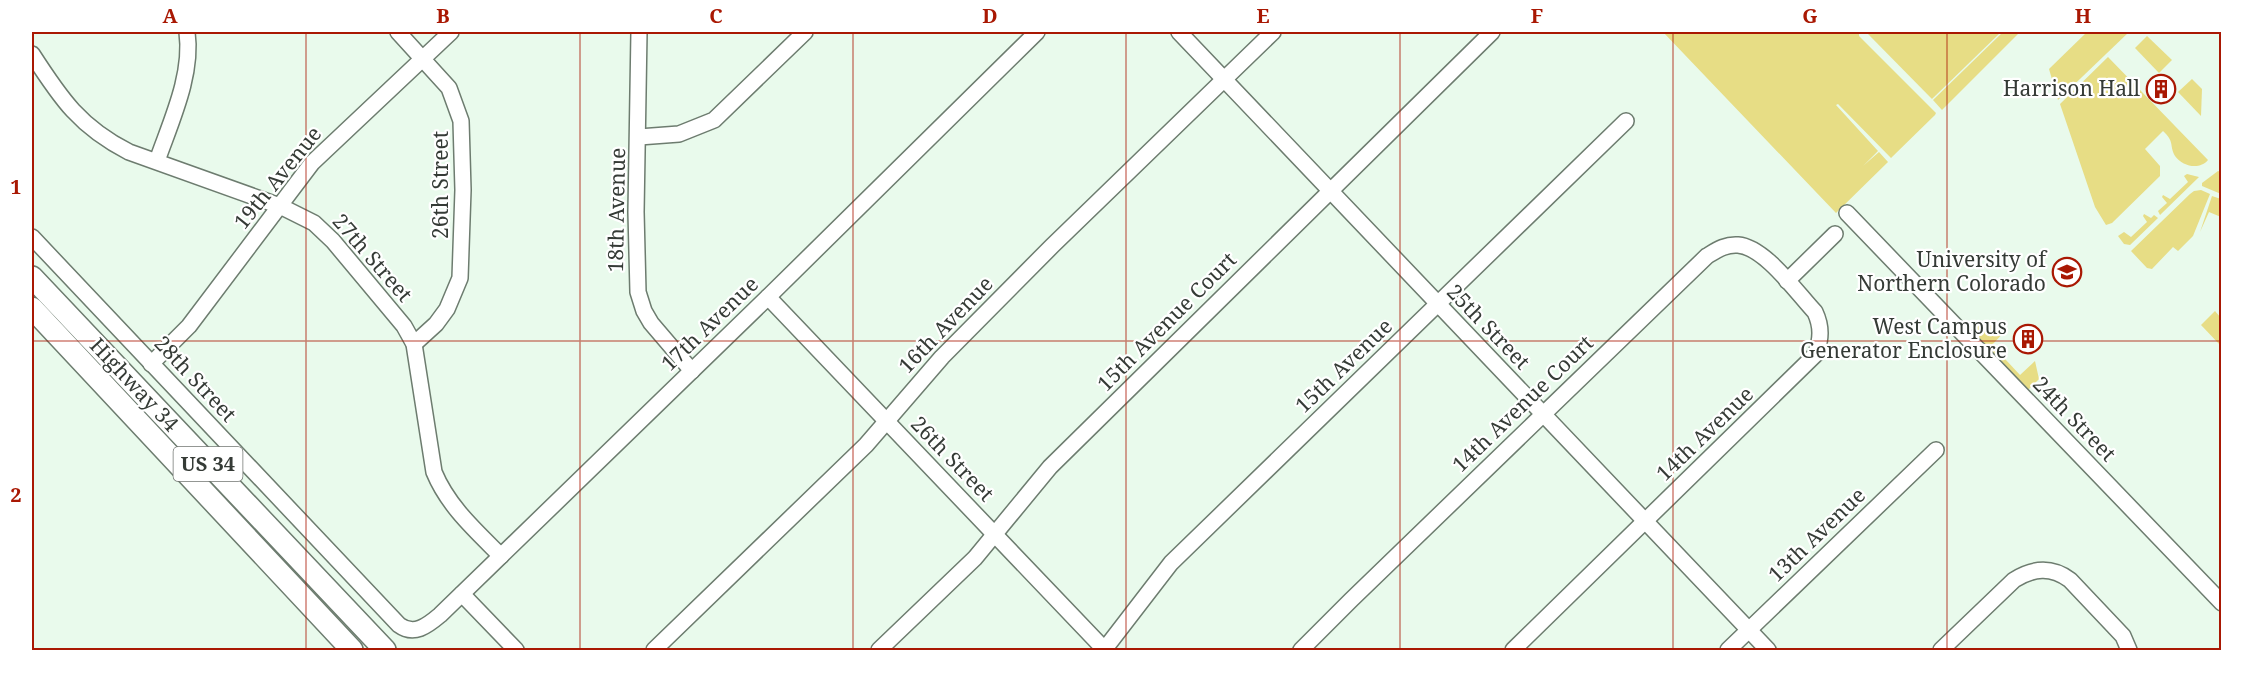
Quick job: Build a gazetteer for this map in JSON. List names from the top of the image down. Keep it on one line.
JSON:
{"streets":{"highway":["Highway 34","US 34"],"street":["19th Avenue","26th Street","18th Avenue","27th Street","15th Avenue Court","17th Avenue","16th Avenue","25th Street","15th Avenue","28th Street","14th Avenue Court","24th Street","14th Avenue","13th Avenue"]},"crossings":[["19th Avenue","26th Street"],["19th Avenue","27th Street"],["19th Avenue","28th Street"],["26th Street","27th Street"],["26th Street","15th Avenue Court"],["26th Street","17th Avenue"],["26th Street","16th Avenue"],["26th Street","15th Avenue"],["18th Avenue","17th Avenue"],["27th Street","17th Avenue"],["15th Avenue Court","25th Street"],["17th Avenue","28th Street"],["16th Avenue","25th Street"],["25th Street","15th Avenue"],["25th Street","14th Avenue Court"],["25th Street","14th Avenue"],["25th Street","13th Avenue"],["14th Avenue Court","14th Avenue"]],"places":{"building":["Harrison Hall","West Campus Generator Enclosure"],"school or university":["University of Northern Colorado"]},"grid":{"columns":["A","B","C","D","E","F","G","H"],"rows":["1","2"]}}
